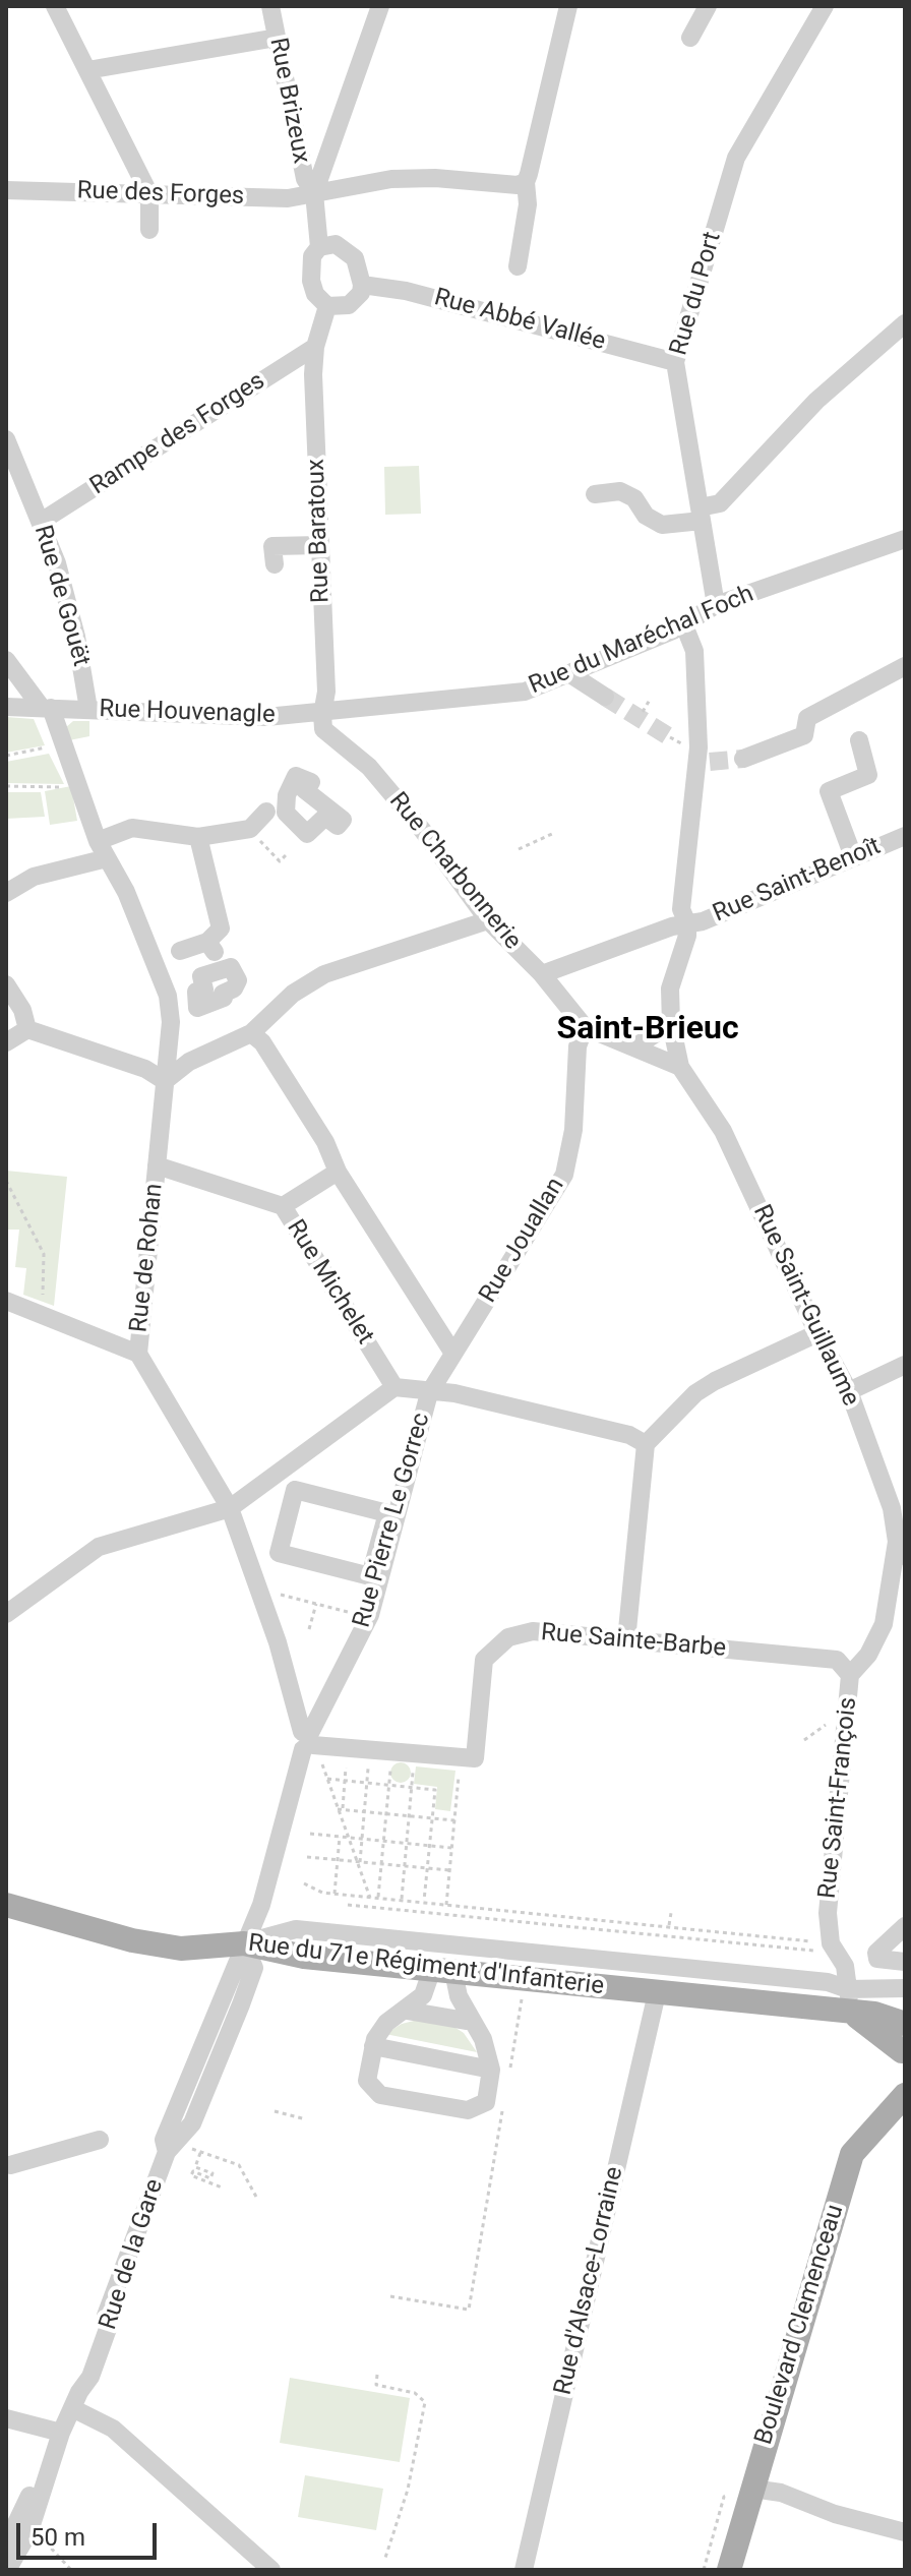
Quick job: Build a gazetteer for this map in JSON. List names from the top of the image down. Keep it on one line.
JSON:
{"streets":{"main road":["Rue du 71e Régiment d'Infanterie","Boulevard Clemenceau"],"street":["Rue Brizeux","Rue des Forges","Rue du Port","Rue Abbé Vallée","Rampe des Forges","Rue Baratoux","Rue de Gouët","Rue du Maréchal Foch","Rue Houvenagle","Rue Charbonnerie","Rue Saint-Benoît","Rue Jouallan","Rue de Rohan","Rue Michelet","Rue Saint-Guillaume","Rue Pierre Le Gorrec","Rue Sainte-Barbe","Rue Saint-François","Rue de la Gare","Rue d'Alsace-Lorraine"]},"crossings":[["Rue Brizeux","Rue des Forges"],["Rue du Port","Rue Abbé Vallée"],["Rue du Port","Rue du Maréchal Foch"],["Rue Abbé Vallée","Rue Baratoux"],["Rampe des Forges","Rue Baratoux"],["Rampe des Forges","Rue de Gouët"],["Rue Baratoux","Rue du Maréchal Foch"],["Rue Baratoux","Rue Houvenagle"],["Rue Baratoux","Rue Charbonnerie"],["Rue de Gouët","Rue Houvenagle"],["Rue du Maréchal Foch","Rue Houvenagle"],["Rue du Maréchal Foch","Rue Charbonnerie"],["Rue Houvenagle","Rue Charbonnerie"],["Rue Houvenagle","Rue de Rohan"],["Rue Charbonnerie","Rue Saint-Benoît"],["Rue Charbonnerie","Rue Jouallan"],["Rue Jouallan","Rue Pierre Le Gorrec"],["Rue de Rohan","Rue Michelet"],["Rue de Rohan","Rue Pierre Le Gorrec"],["Rue Saint-Guillaume","Rue Saint-François"],["Rue Pierre Le Gorrec","Rue du 71e Régiment d'Infanterie"],["Rue Pierre Le Gorrec","Rue de la Gare"],["Rue Sainte-Barbe","Rue Saint-François"],["Rue Saint-François","Rue du 71e Régiment d'Infanterie"],["Rue du 71e Régiment d'Infanterie","Rue de la Gare"],["Rue du 71e Régiment d'Infanterie","Rue d'Alsace-Lorraine"]],"districts":["Saint-Brieuc"],"scale_bar":"50 m"}
